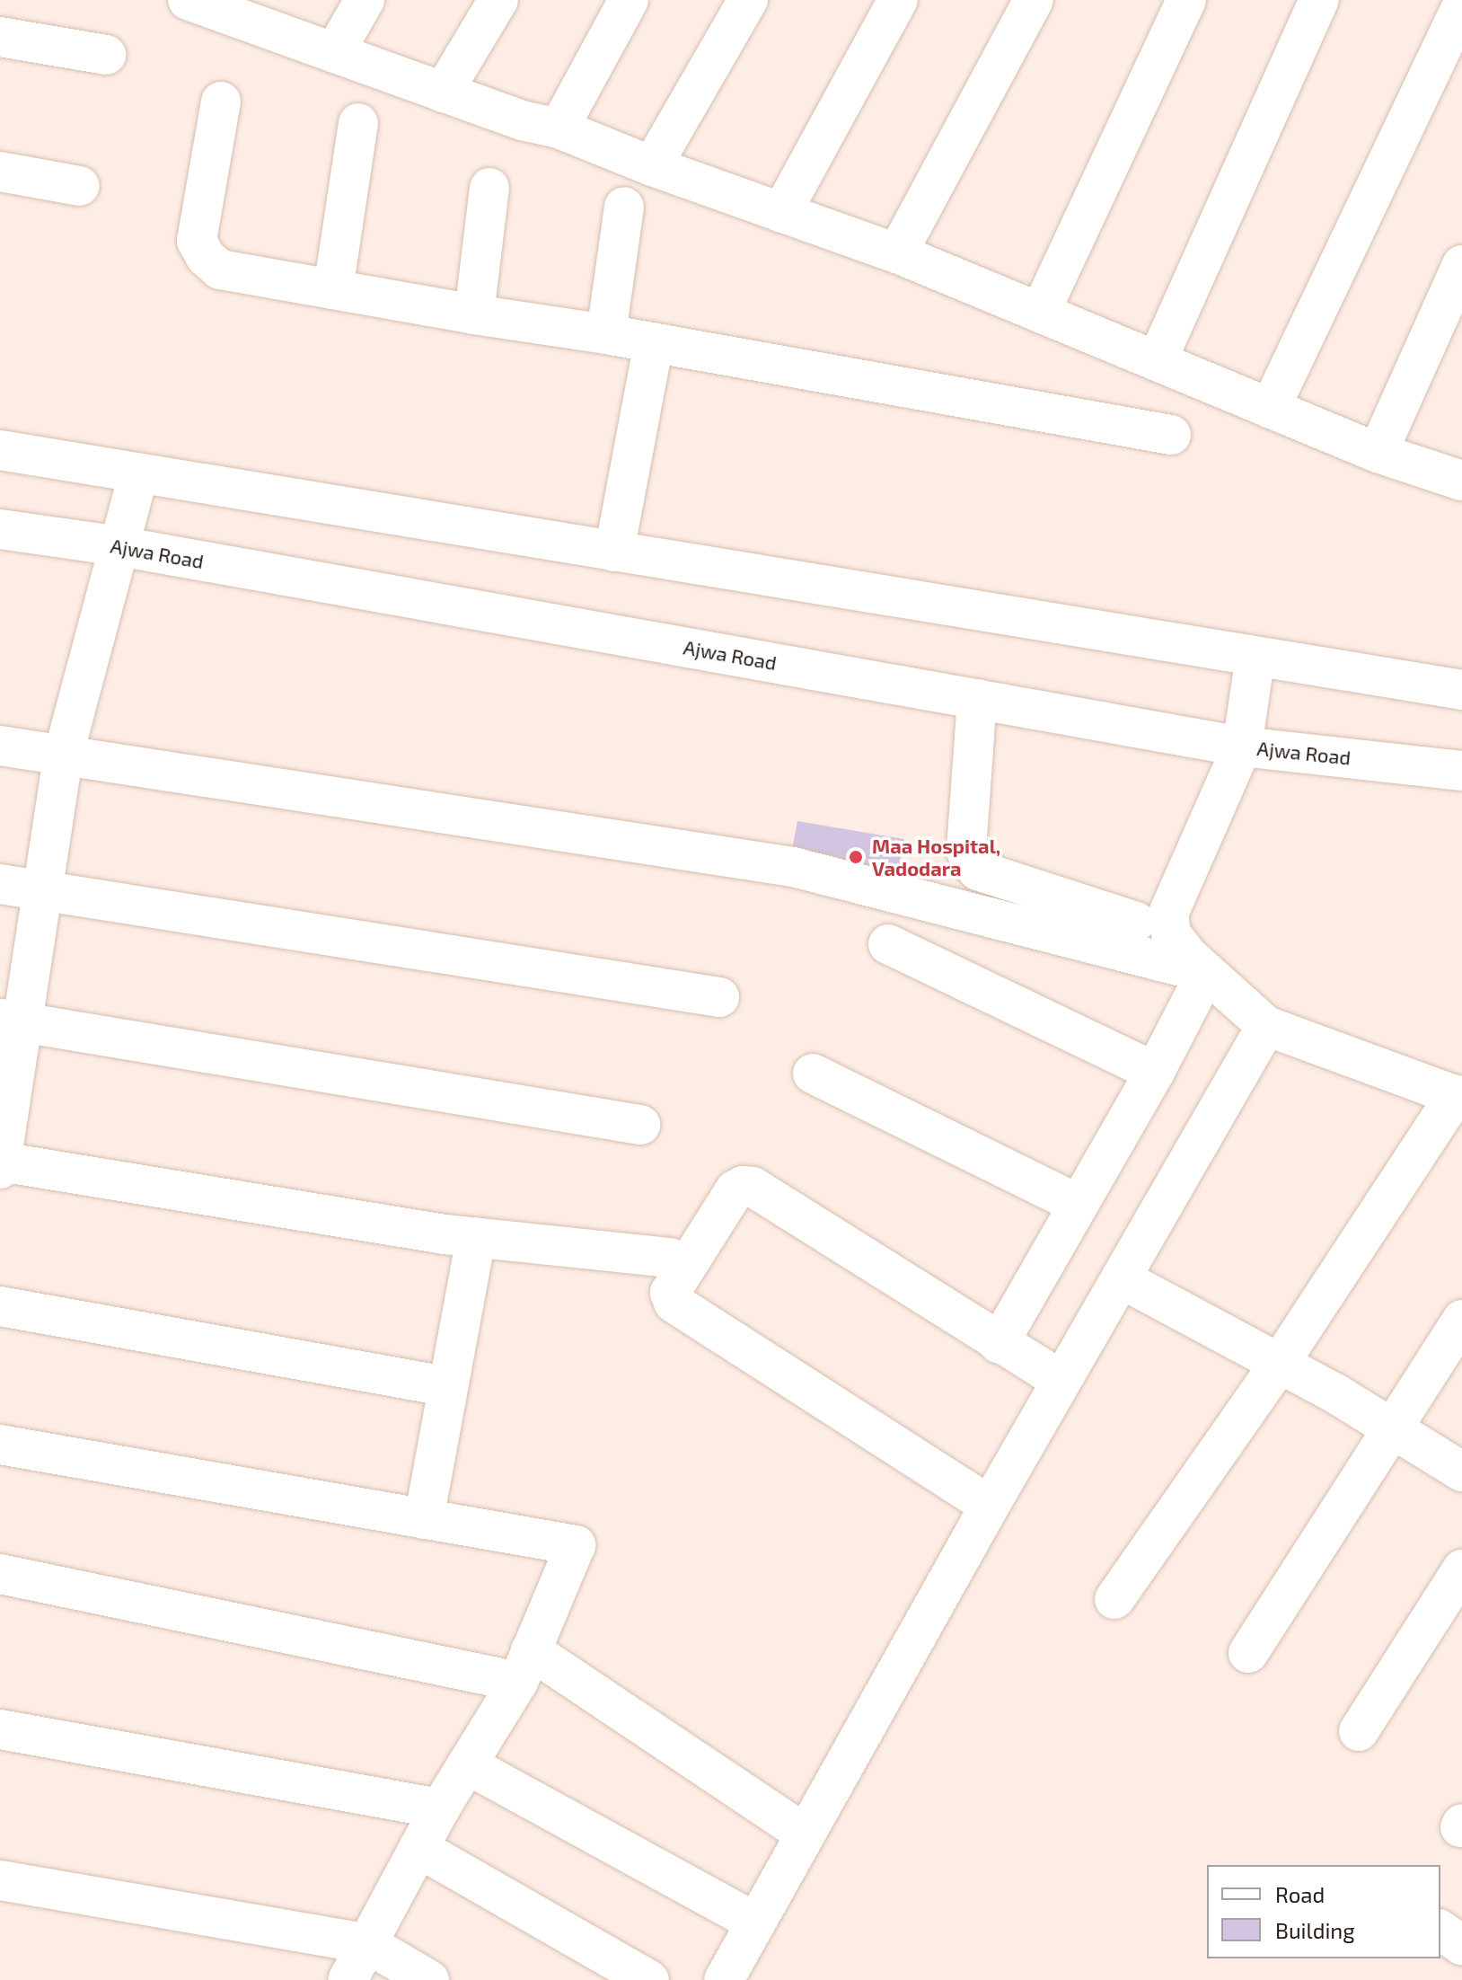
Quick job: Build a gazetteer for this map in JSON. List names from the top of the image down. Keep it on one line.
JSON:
{"streets":{"street":["Ajwa Road"]},"places":["Maa Hospital, Vadodara"],"legend":["Road","Building"]}
